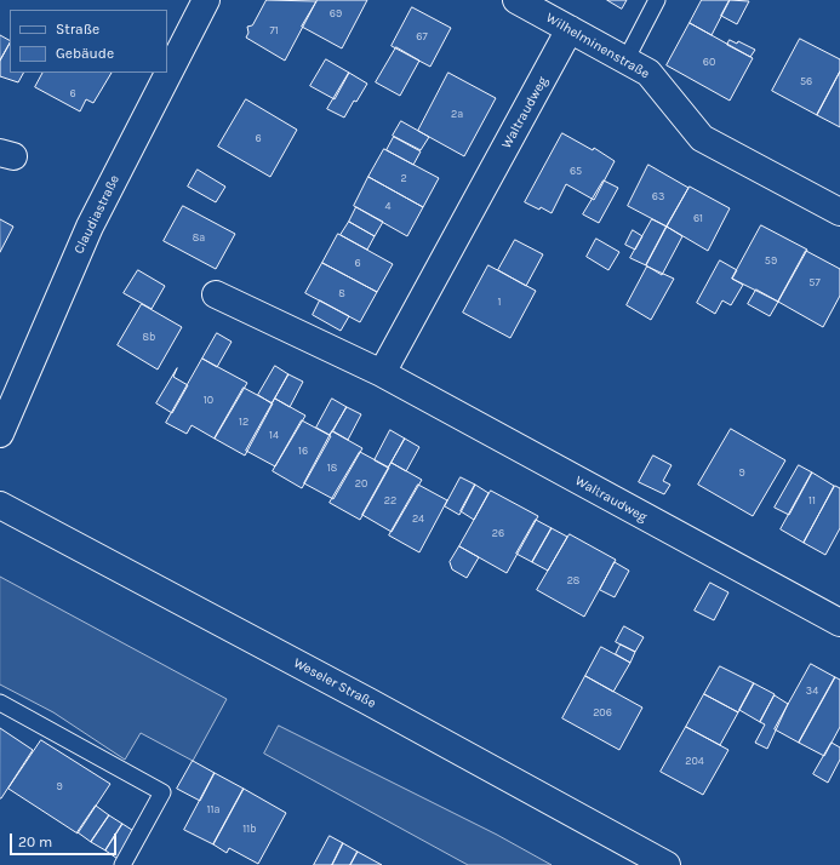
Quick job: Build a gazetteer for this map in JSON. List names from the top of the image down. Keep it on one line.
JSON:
{"streets":{"street":["Wilhelminenstraße","Waltraudweg","Claudiastraße","Weseler Straße"]},"crossings":[["Wilhelminenstraße","Waltraudweg"]],"house_numbers":["69","71","67","60","56","6","2a","6","65","2","63","4","61","8a","59","6","57","8","1","8b","10","12","14","16","18","9","20","22","11","24","26","28","34","206","204","9","11a","11b"],"legend":["Straße","Gebäude"],"scale_bar":"20 m"}
